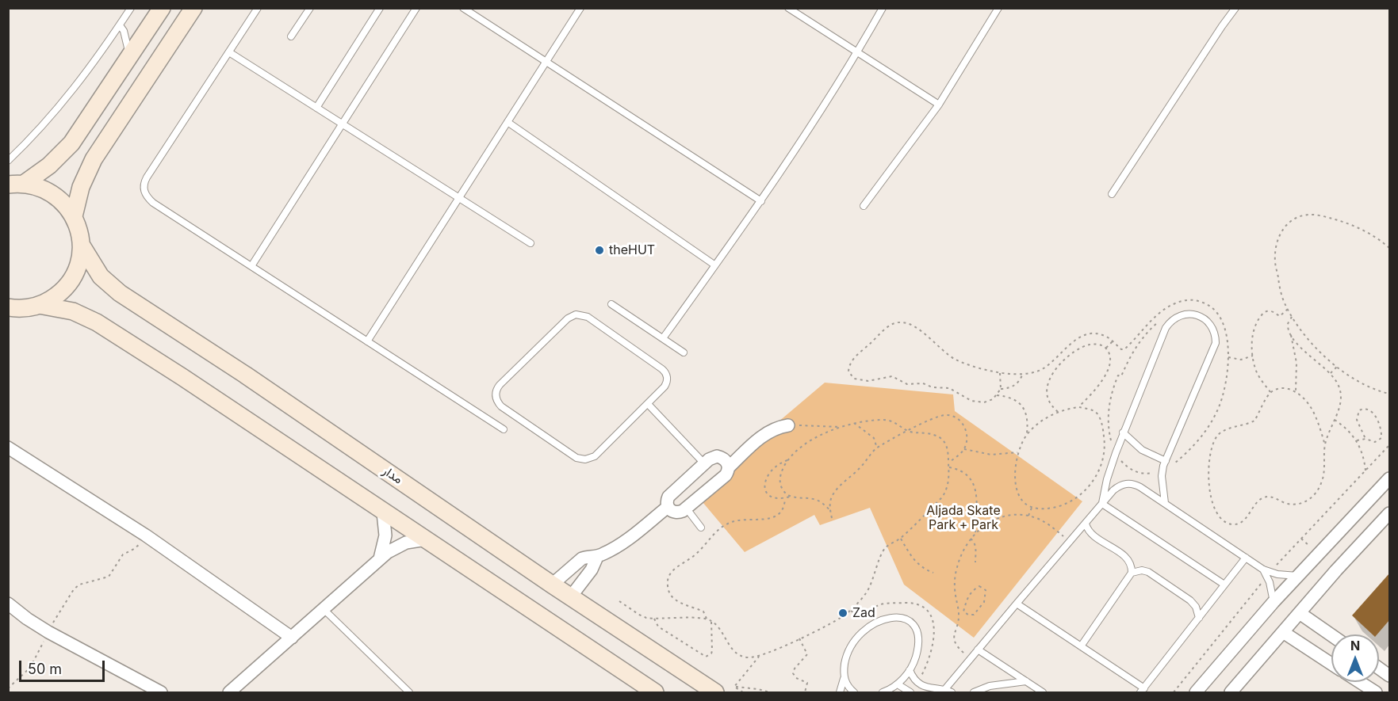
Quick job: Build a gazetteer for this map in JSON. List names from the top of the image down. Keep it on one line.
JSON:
{"streets":{"street":["مدار"]},"parks":["Aljada Skate Park + Park"],"places":["theHUT","Zad"],"scale_bar":"50 m","north":"top"}
